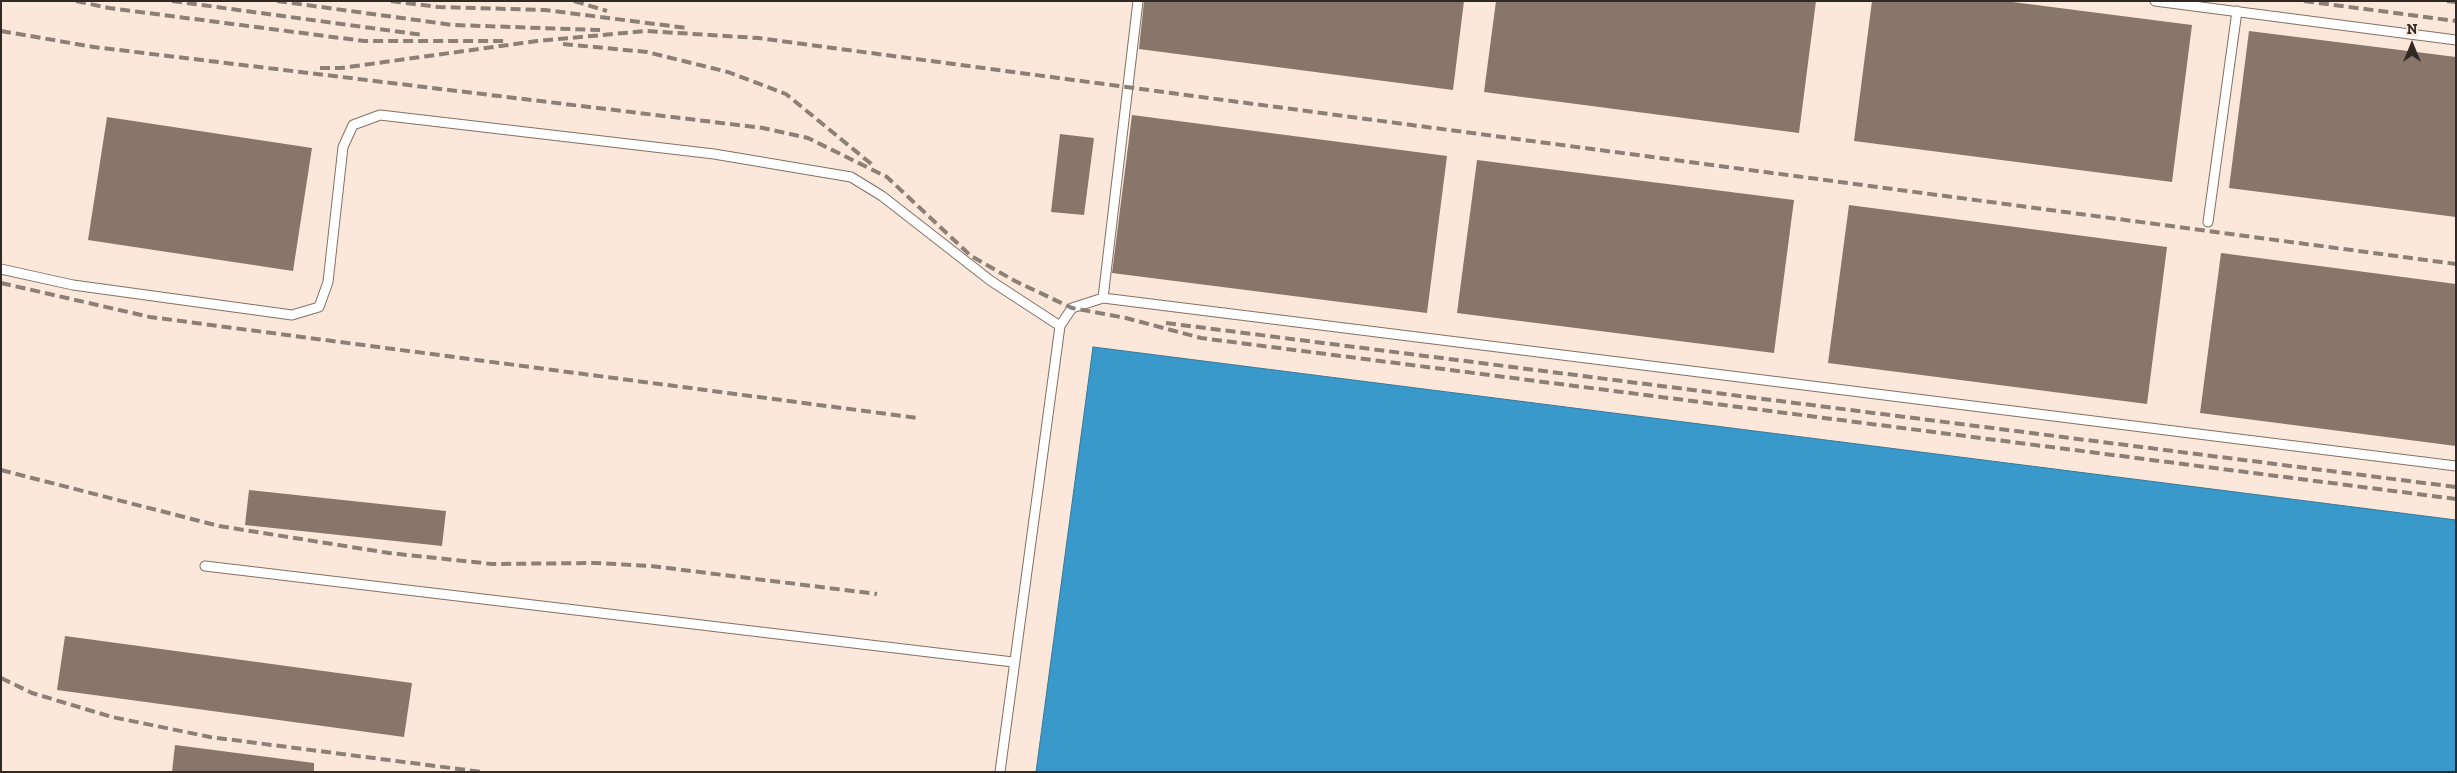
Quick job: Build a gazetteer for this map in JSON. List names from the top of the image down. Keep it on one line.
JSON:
{"north":"top"}
